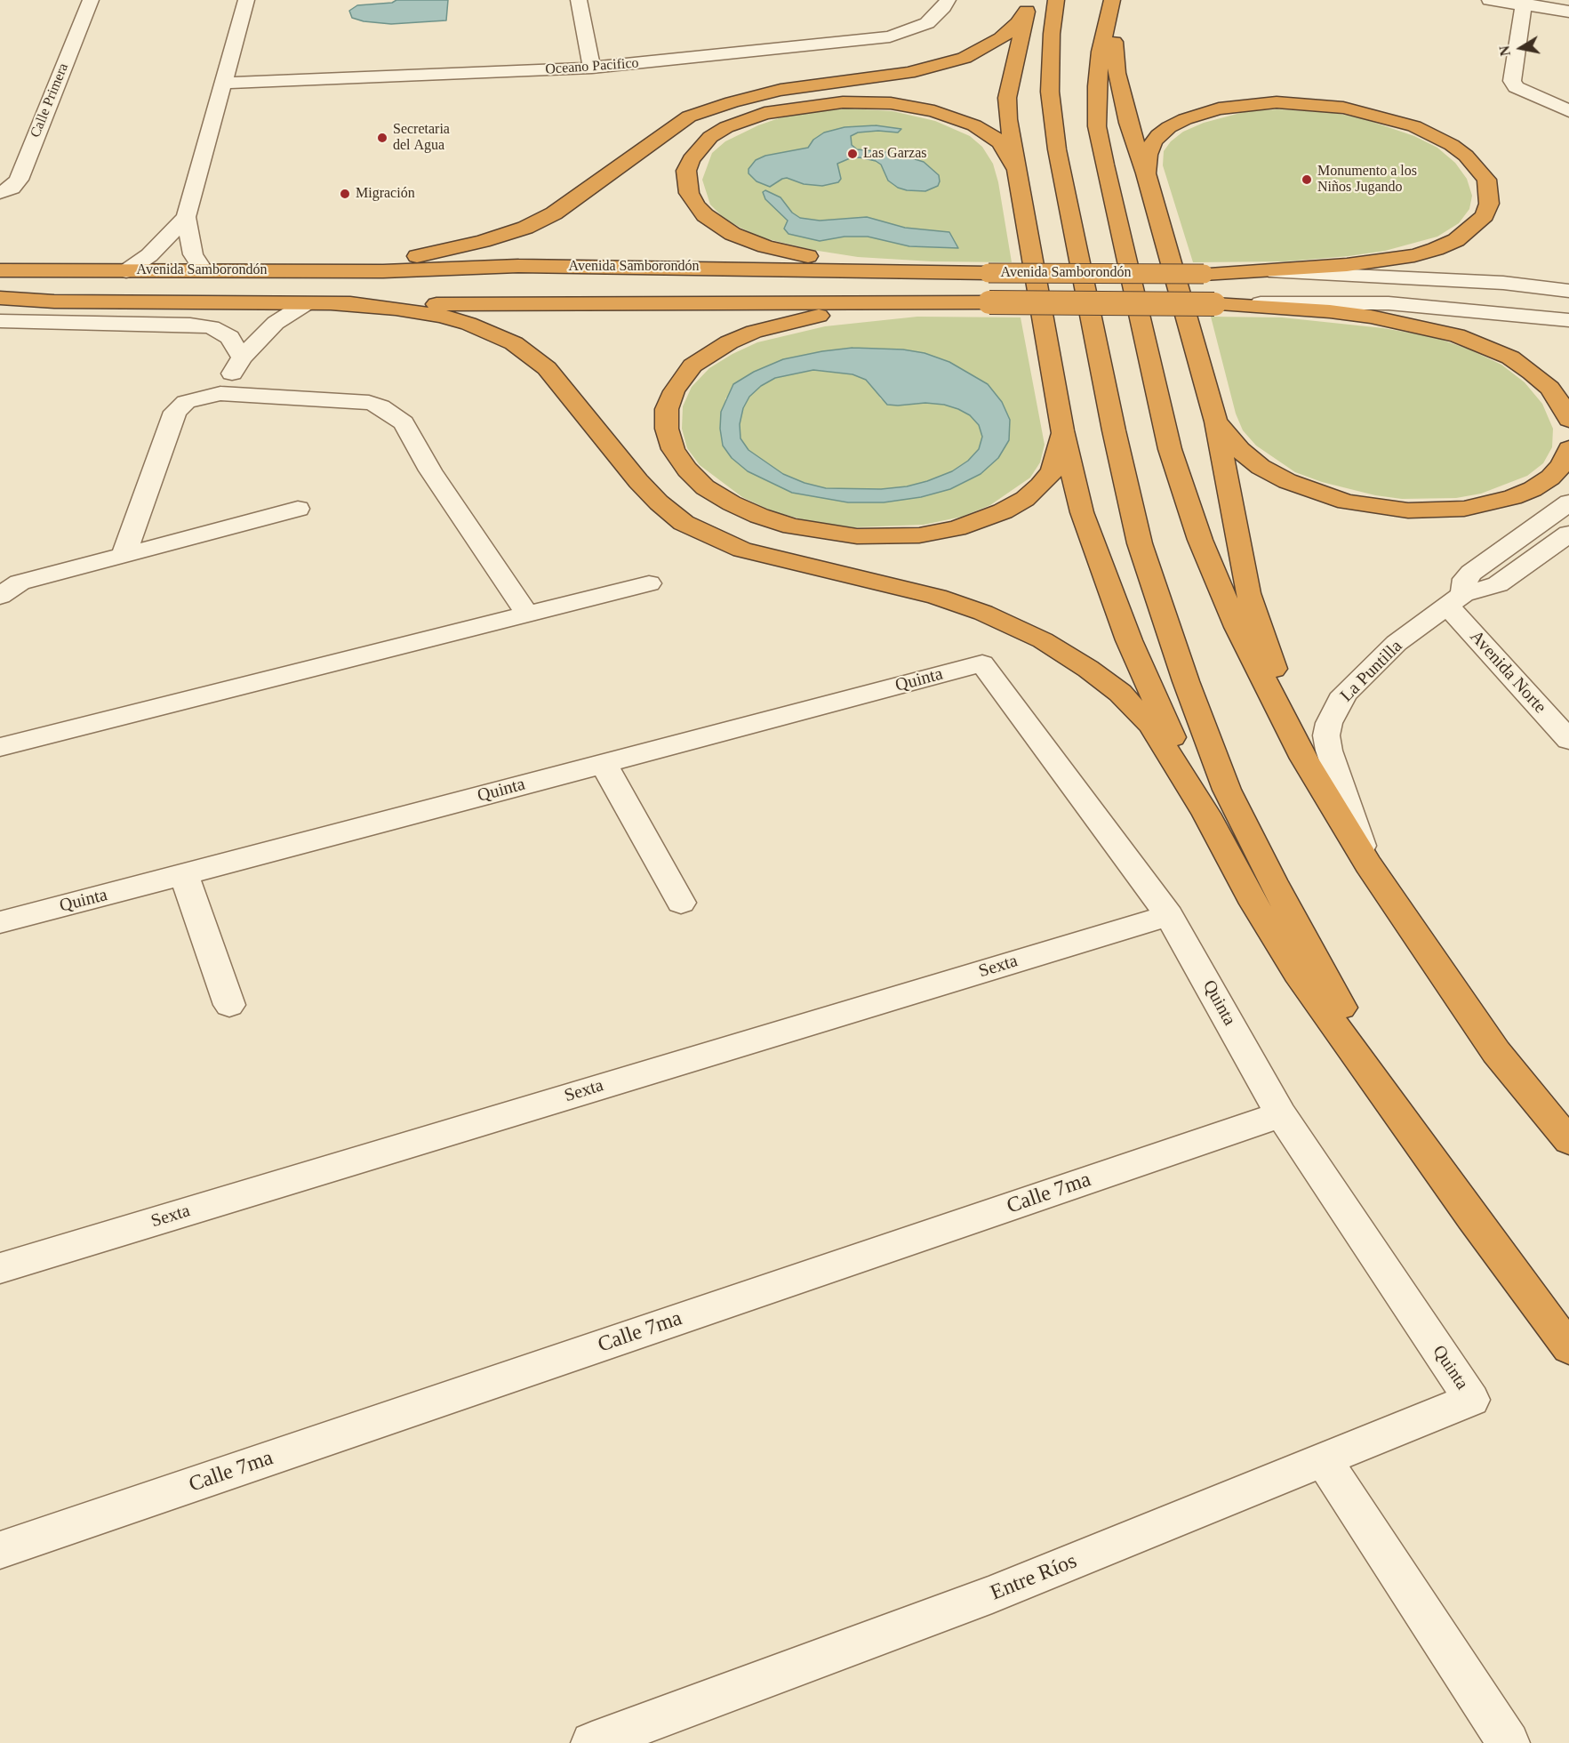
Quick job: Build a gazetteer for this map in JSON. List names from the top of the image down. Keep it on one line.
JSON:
{"streets":{"highway":["Avenida Samborondón"],"street":["Oceano Pacifico","Calle Primera","La Puntilla","Avenida Norte","Quinta","Sexta","Calle 7ma","Entre Ríos"]},"crossings":[["La Puntilla","Avenida Norte"],["Quinta","Sexta"],["Quinta","Calle 7ma"],["Quinta","Entre Ríos"]],"places":["Secretaria del Agua","Las Garzas","Monumento a los Niños Jugando","Migración"],"north":"left"}
